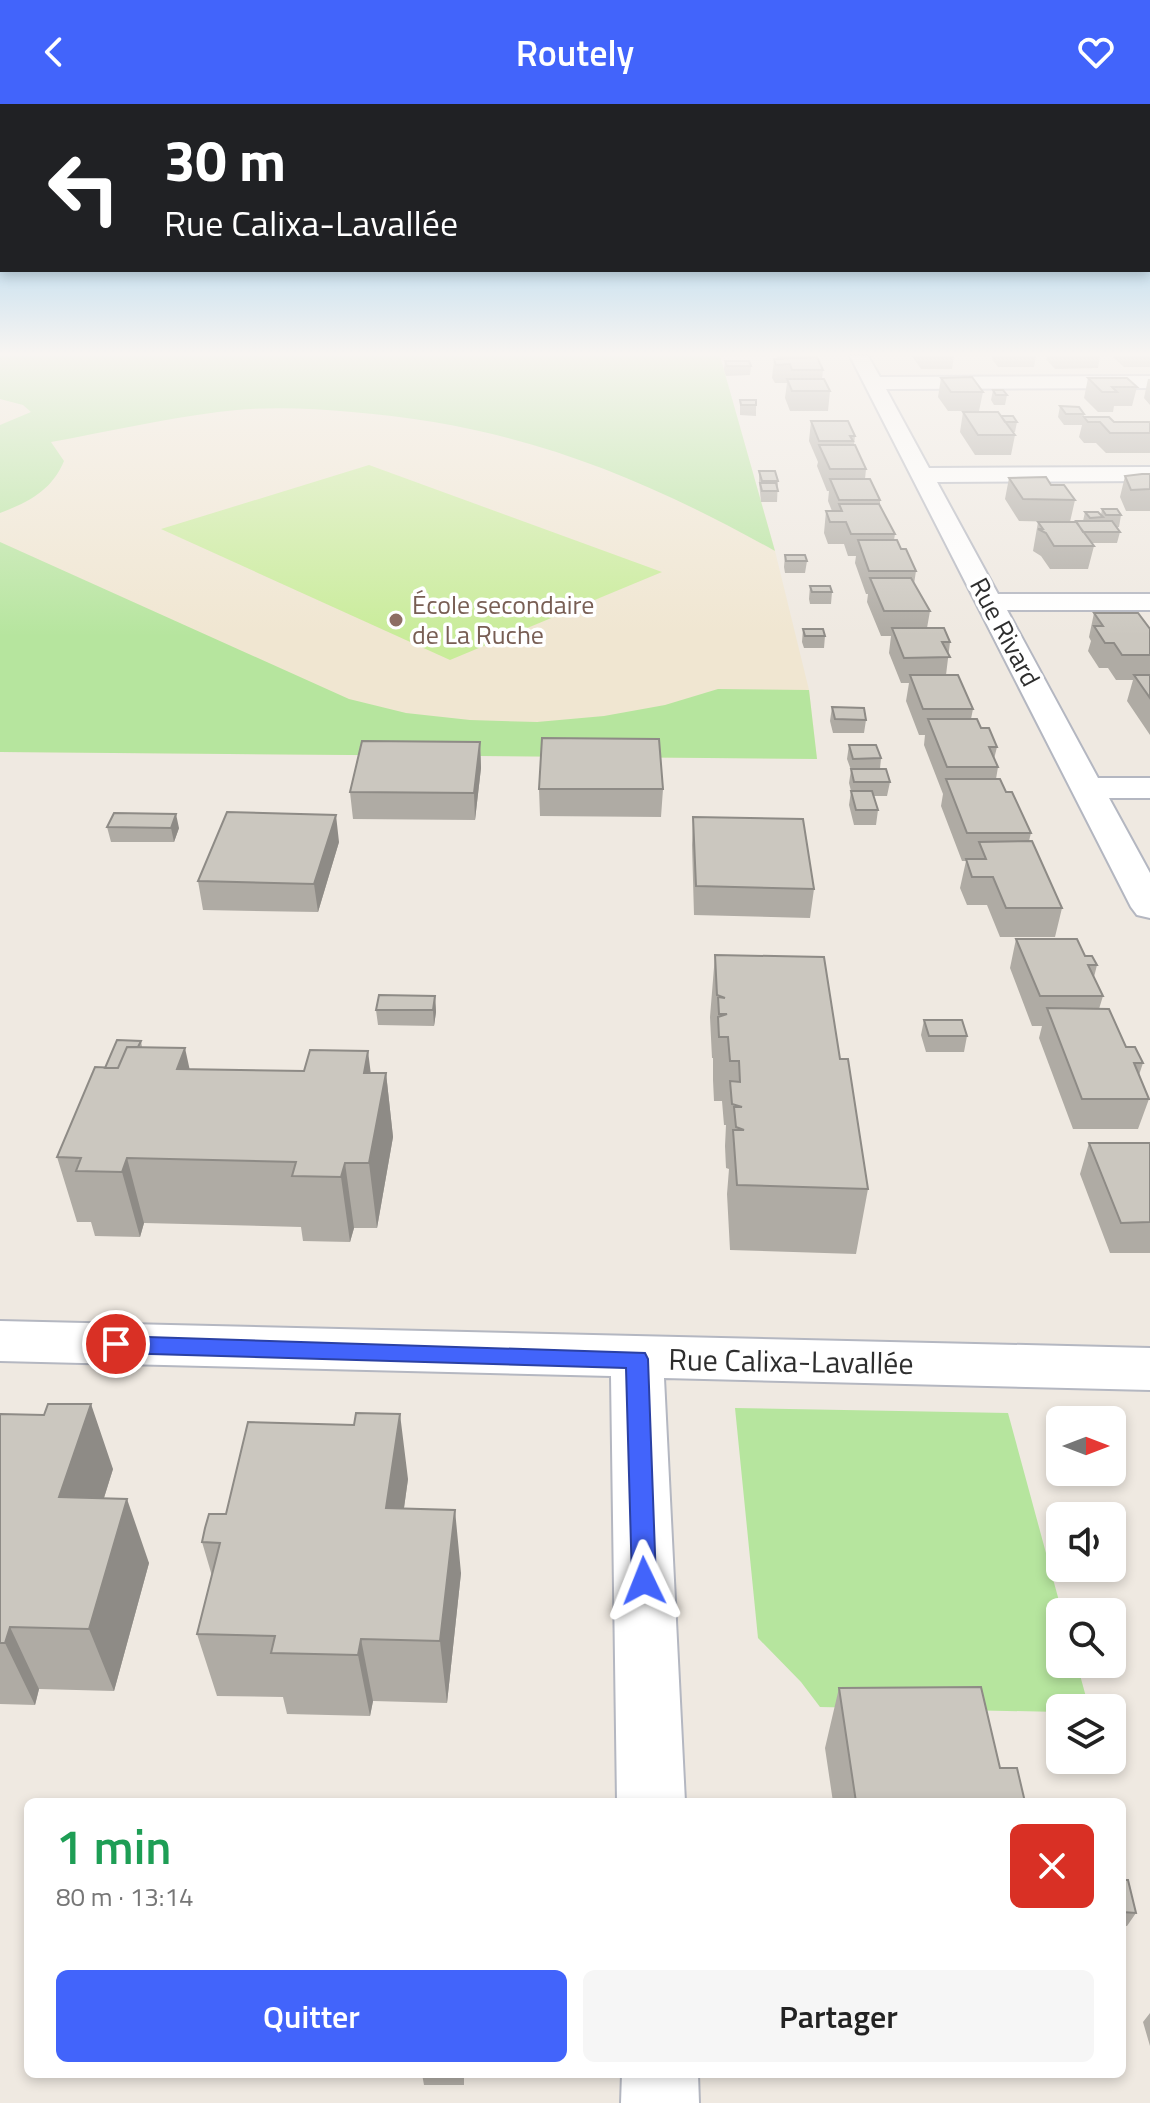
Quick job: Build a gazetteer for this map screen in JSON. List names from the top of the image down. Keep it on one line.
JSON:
{"streets":{"street":["Rue Rivard","Rue Calixa-Lavallée"]},"places":["École secondaire de La Ruche"],"north":"right","page":{"header":"Routely","turn":["30 m","Rue Calixa-Lavallée"],"heading":["1 min","80 m · 13:14"],"buttons":["Quitter","Partager"]}}
